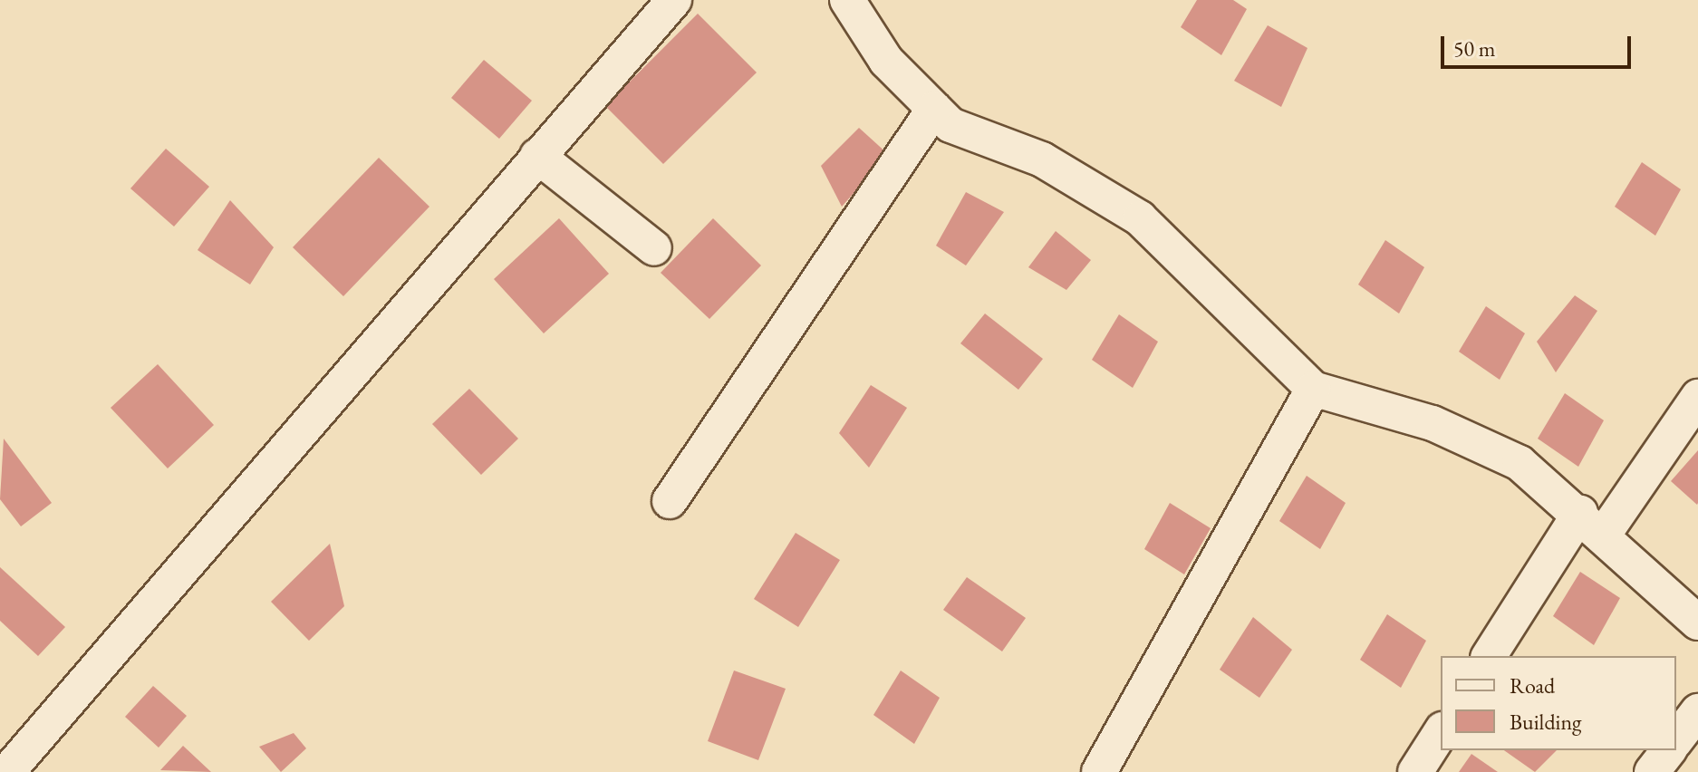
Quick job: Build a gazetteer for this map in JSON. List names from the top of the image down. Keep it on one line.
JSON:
{"legend":["Road","Building"],"scale_bar":"50 m"}
